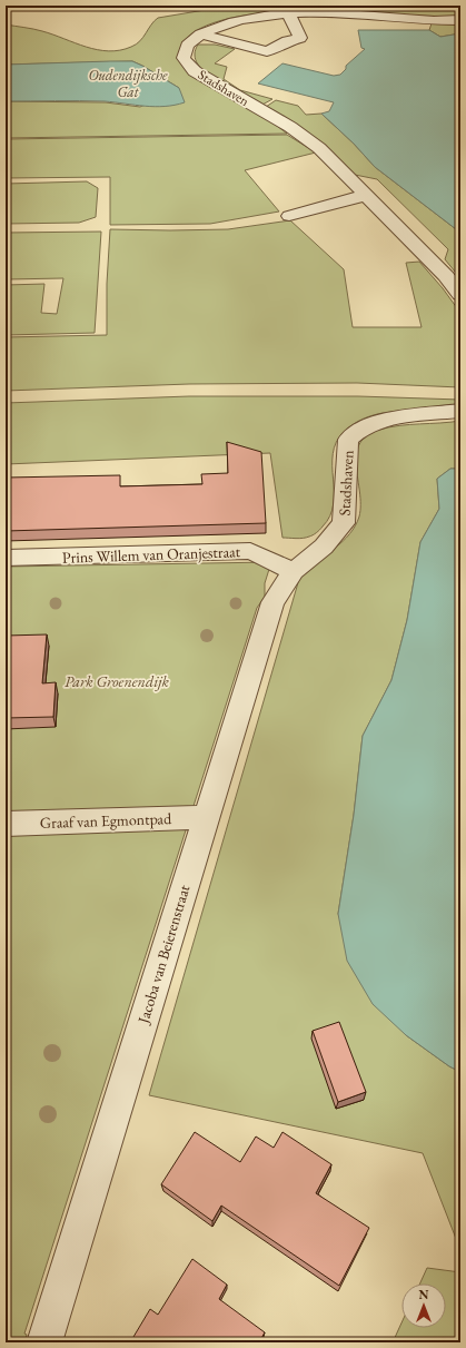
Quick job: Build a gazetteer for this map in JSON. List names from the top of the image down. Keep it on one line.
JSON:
{"streets":{"street":["Stadshaven","Prins Willem van Oranjestraat","Graaf van Egmontpad","Jacoba van Beierenstraat"]},"crossings":[["Stadshaven","Prins Willem van Oranjestraat"],["Stadshaven","Jacoba van Beierenstraat"],["Prins Willem van Oranjestraat","Jacoba van Beierenstraat"],["Graaf van Egmontpad","Jacoba van Beierenstraat"]],"water":["Oudendijksche Gat"],"parks":["Park Groenendijk"],"north":"top"}
